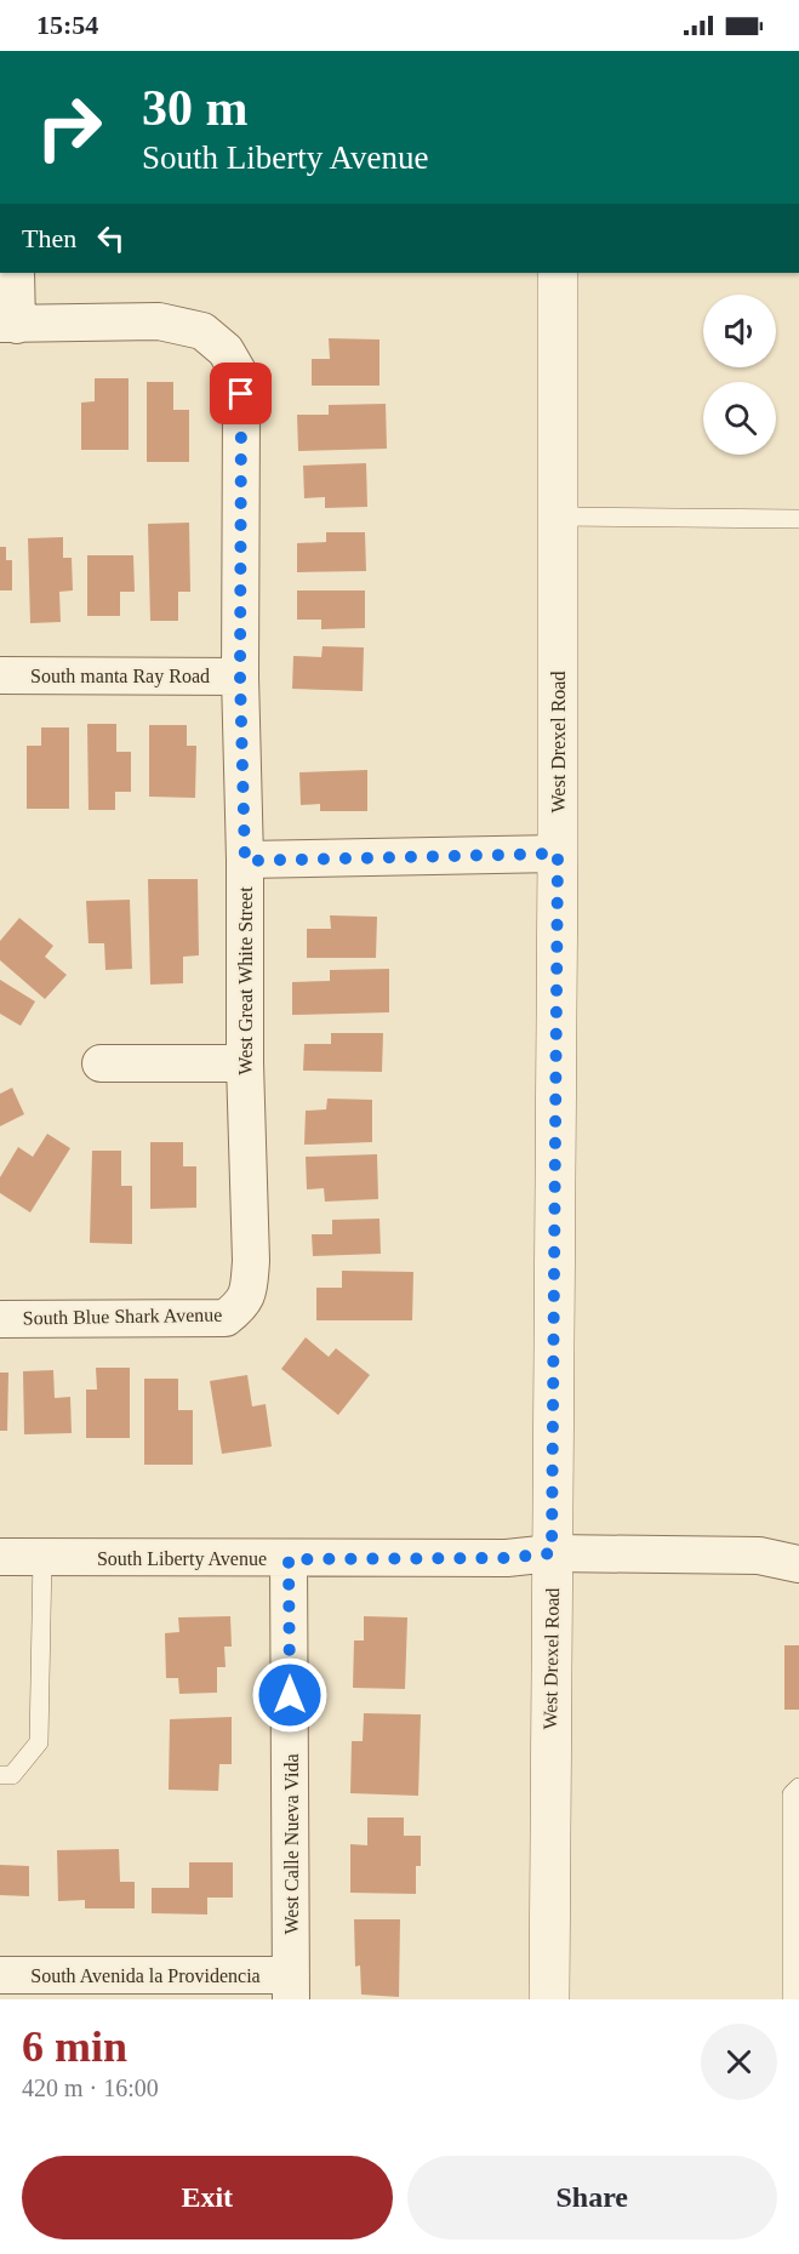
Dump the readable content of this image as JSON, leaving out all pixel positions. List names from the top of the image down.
{
  "streets": {
    "street": [
      "South manta Ray Road",
      "West Drexel Road",
      "West Great White Street",
      "South Blue Shark Avenue",
      "South Liberty Avenue",
      "West Calle Nueva Vida",
      "South Avenida la Providencia"
    ]
  },
  "crossings": [
    ["South manta Ray Road", "West Great White Street"],
    ["West Drexel Road", "South Liberty Avenue"],
    ["West Great White Street", "South Blue Shark Avenue"],
    ["South Liberty Avenue", "West Calle Nueva Vida"],
    ["West Calle Nueva Vida", "South Avenida la Providencia"]
  ],
  "page": {
    "status": "15:54",
    "turn": ["30 m", "South Liberty Avenue"],
    "then": "Then",
    "heading": ["6 min", "420 m · 16:00"],
    "buttons": ["Exit", "Share"]
  }
}
